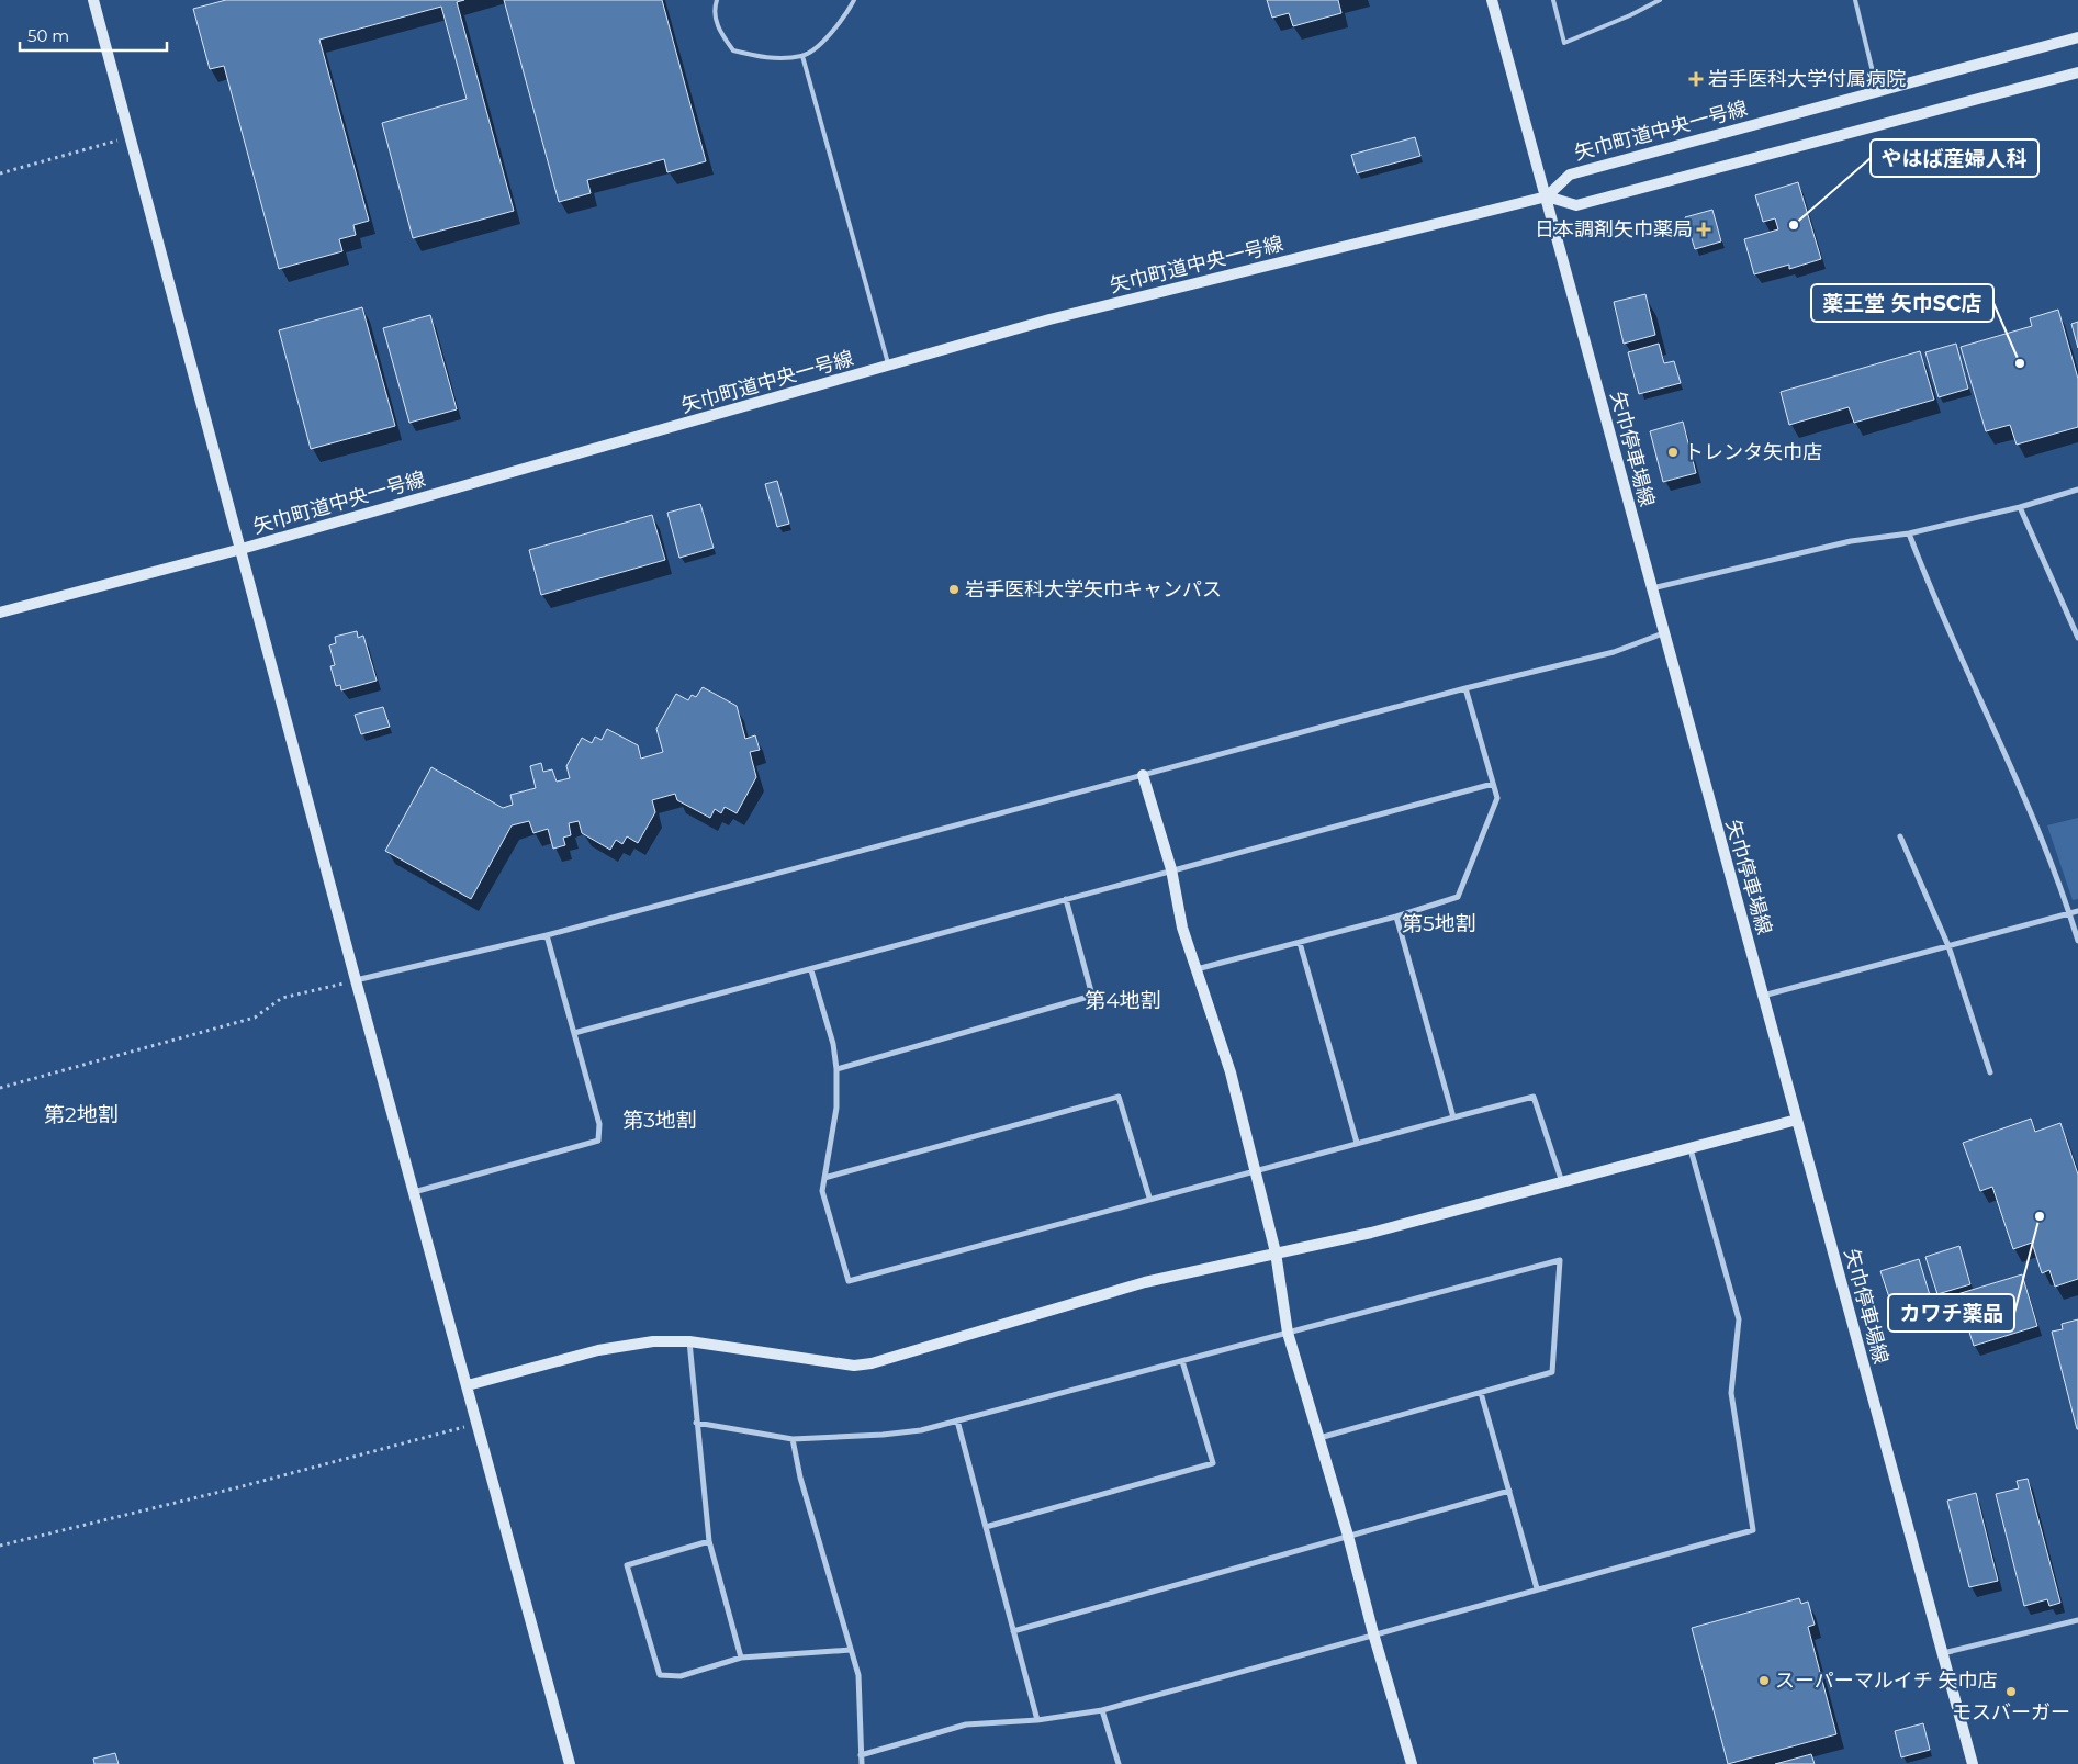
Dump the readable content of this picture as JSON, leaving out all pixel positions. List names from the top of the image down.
{
  "streets": {
    "street": ["矢巾町道中央一号線", "矢巾停車場線"]
  },
  "crossings": [
    ["矢巾町道中央一号線", "矢巾停車場線"]
  ],
  "districts": [
    "第5地割",
    "第4地割",
    "第2地割",
    "第3地割"
  ],
  "places": {
    "health": ["岩手医科大学付属病院", "日本調剤矢巾薬局"],
    "other": [
      "やはば産婦人科",
      "薬王堂 矢巾SC店",
      "トレンタ矢巾店",
      "岩手医科大学矢巾キャンパス",
      "カワチ薬品",
      "スーパーマルイチ 矢巾店",
      "モスバーガー"
    ]
  },
  "scale_bar": "50 m"
}
